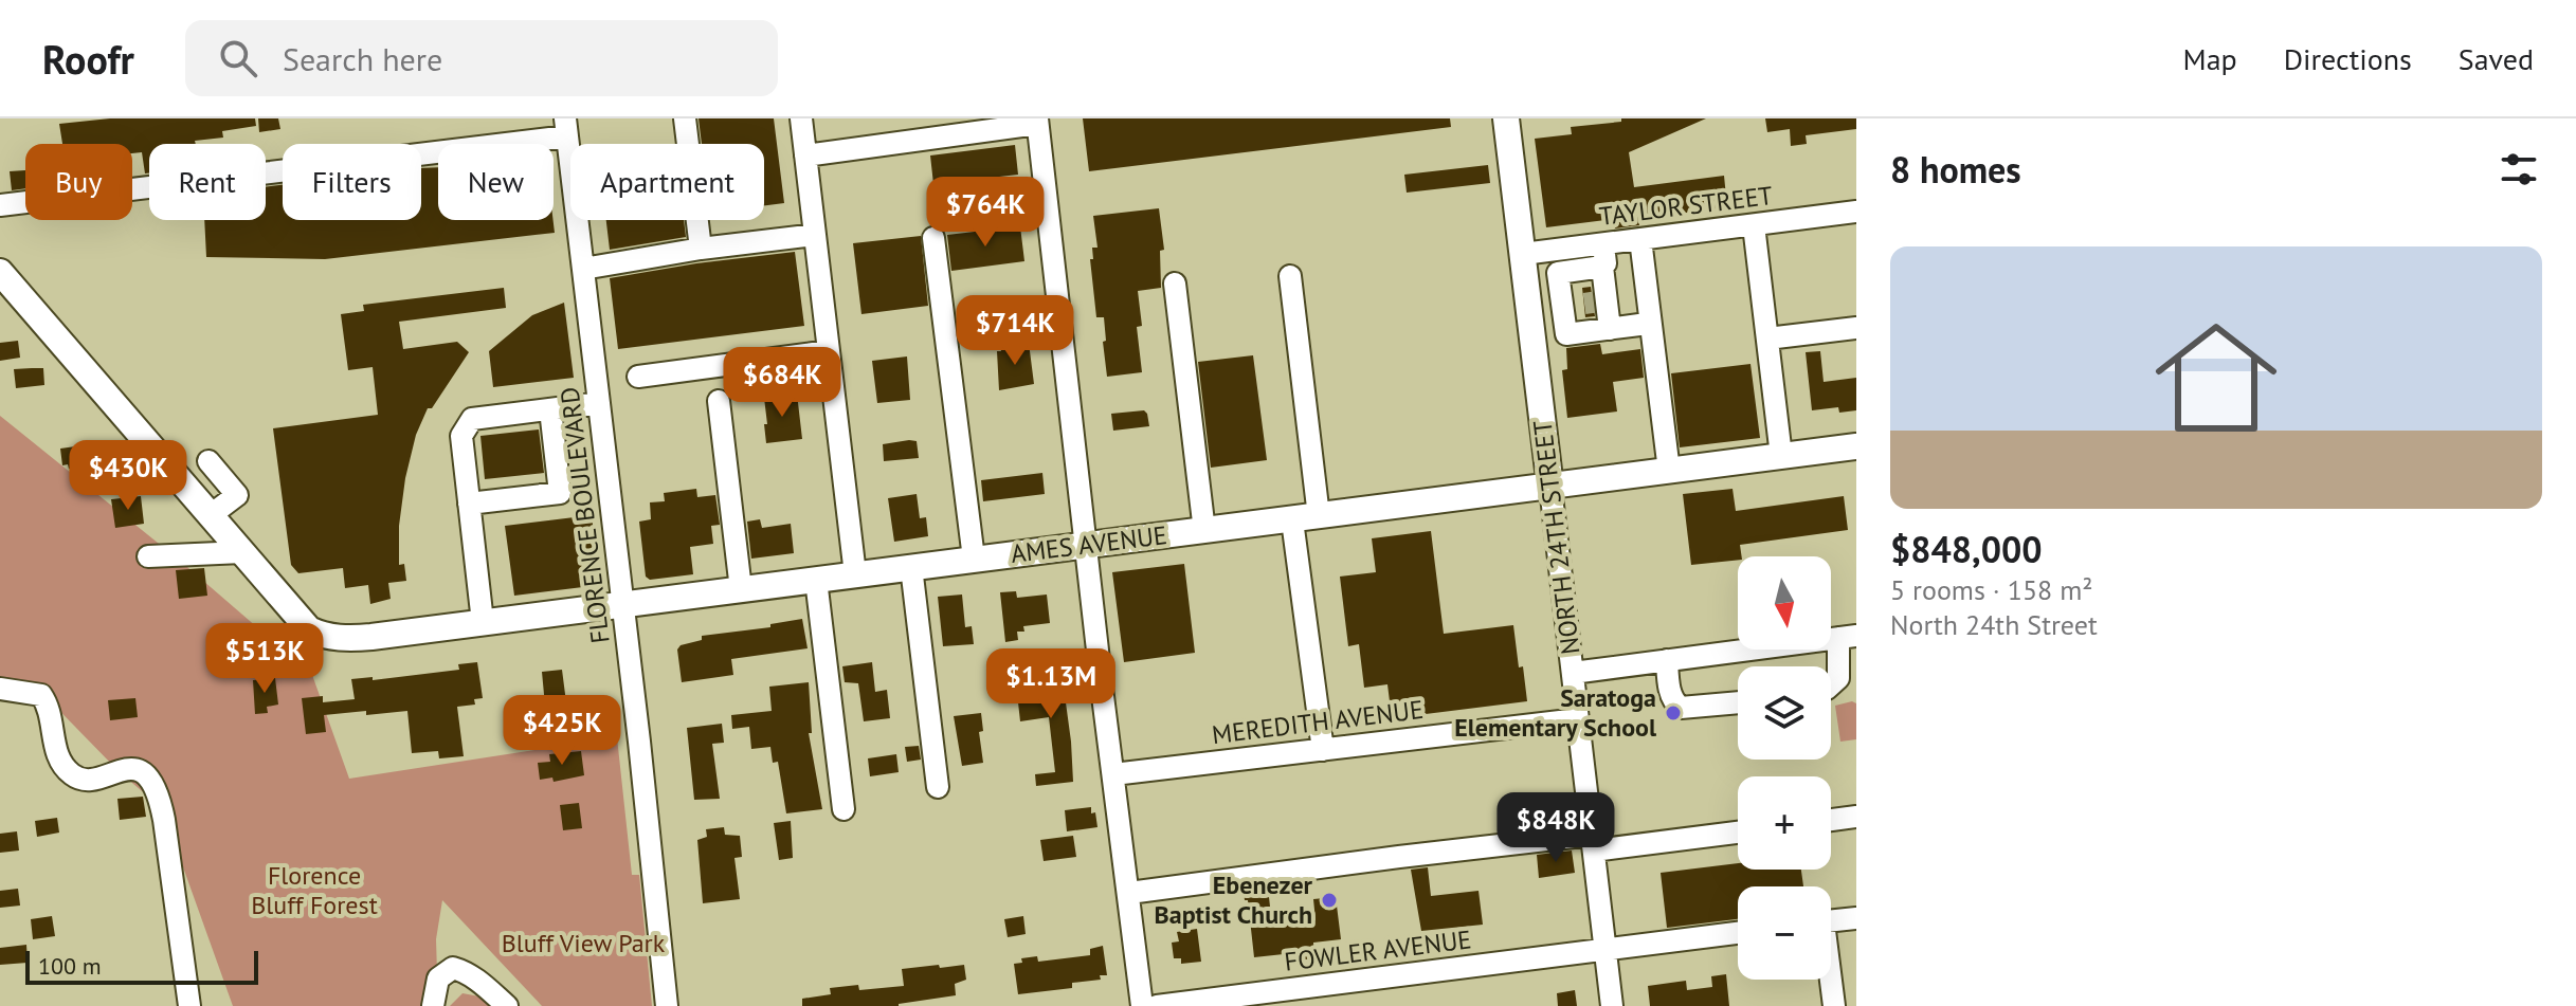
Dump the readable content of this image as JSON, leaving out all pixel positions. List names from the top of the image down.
{
  "streets": {
    "main road": ["NORTH 24TH STREET", "AMES AVENUE"],
    "street": [
      "TAYLOR STREET",
      "FLORENCE BOULEVARD",
      "MEREDITH AVENUE",
      "FOWLER AVENUE"
    ]
  },
  "crossings": [
    ["TAYLOR STREET", "NORTH 24TH STREET"],
    ["FLORENCE BOULEVARD", "AMES AVENUE"],
    ["NORTH 24TH STREET", "AMES AVENUE"],
    ["NORTH 24TH STREET", "MEREDITH AVENUE"],
    ["NORTH 24TH STREET", "FOWLER AVENUE"]
  ],
  "parks": ["Florence Bluff Forest", "Bluff View Park"],
  "places": ["Saratoga Elementary School", "Ebenezer Baptist Church"],
  "scale_bar": "100 m",
  "north": "bottom",
  "page": {
    "header": "Roofr",
    "search": "Search here",
    "nav": ["Map", "Directions", "Saved"],
    "heading": "8 homes",
    "chip": [
      "Buy",
      "Rent",
      "Filters",
      "New",
      "Apartment"
    ],
    "price": [
      "$764K",
      "$714K",
      "$684K",
      "$430K",
      "$513K",
      "$1.13M",
      "$425K",
      "$848K"
    ],
    "list": [
      {
        "name": "$848,000",
        "note": "5 rooms · 158 m² · North 24th Street"
      }
    ],
    "map_buttons": ["+", "−"],
    "scale": "100 m"
  }
}
